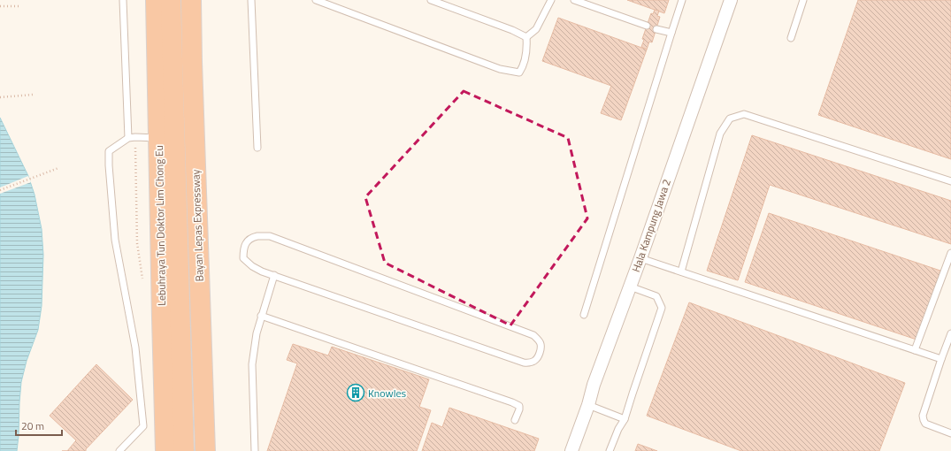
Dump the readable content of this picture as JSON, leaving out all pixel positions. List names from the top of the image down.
{
  "streets": {
    "highway": ["Lebuhraya Tun Doktor Lim Chong Eu", "Bayan Lepas Expressway"],
    "street": ["Hala Kampung Jawa 2"]
  },
  "places": {
    "building": ["Knowles"]
  },
  "scale_bar": "20 m"
}
